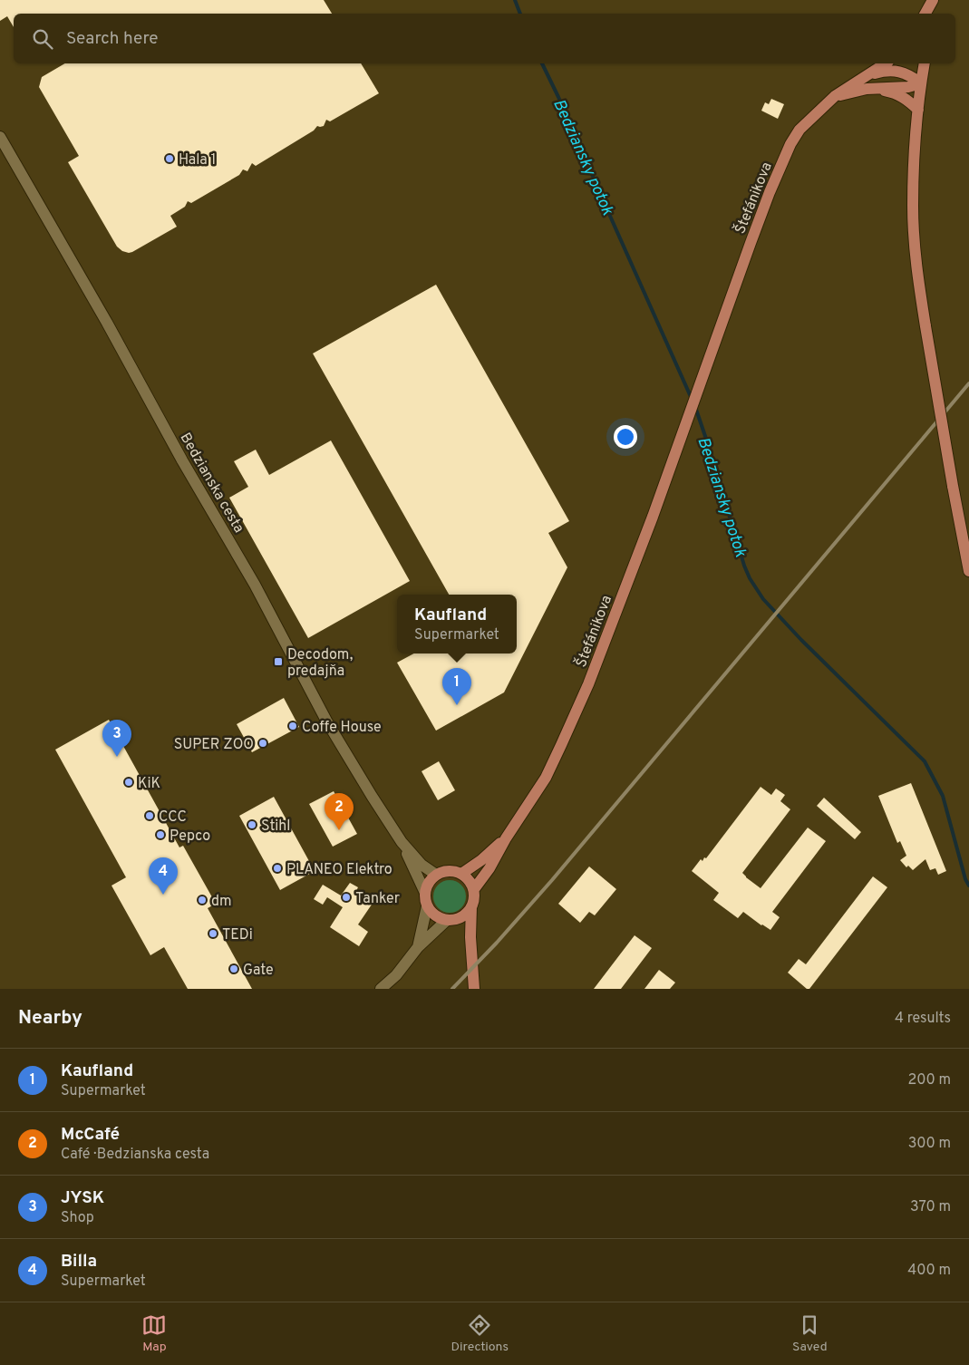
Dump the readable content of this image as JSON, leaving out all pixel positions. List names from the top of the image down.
{
  "streets": {
    "main road": ["Štefánikova"],
    "street": ["Bedzianska cesta"]
  },
  "water": ["Bedziansky potok"],
  "places": {
    "other": [
      "Hala 1",
      "Coffe House",
      "SUPER ZOO",
      "KiK",
      "CCC",
      "Stihl",
      "Pepco",
      "PLANEO Elektro",
      "Tanker",
      "dm",
      "TEDi",
      "Gate"
    ],
    "transit": ["Decodom, predajňa"]
  },
  "page": {
    "search": "Search here",
    "popup": ["Kaufland", "Supermarket"],
    "pins": [
      "1",
      "3",
      "2",
      "4"
    ],
    "heading": ["Nearby", "4 results"],
    "list": [
      {
        "mark": "1",
        "name": "Kaufland",
        "note": "Supermarket",
        "value": "200 m"
      },
      {
        "mark": "2",
        "name": "McCafé",
        "note": "Café · Bedzianska cesta",
        "value": "300 m"
      },
      {
        "mark": "3",
        "name": "JYSK",
        "note": "Shop",
        "value": "370 m"
      },
      {
        "mark": "4",
        "name": "Billa",
        "note": "Supermarket",
        "value": "400 m"
      }
    ],
    "nav": ["Map", "Directions", "Saved"]
  }
}
